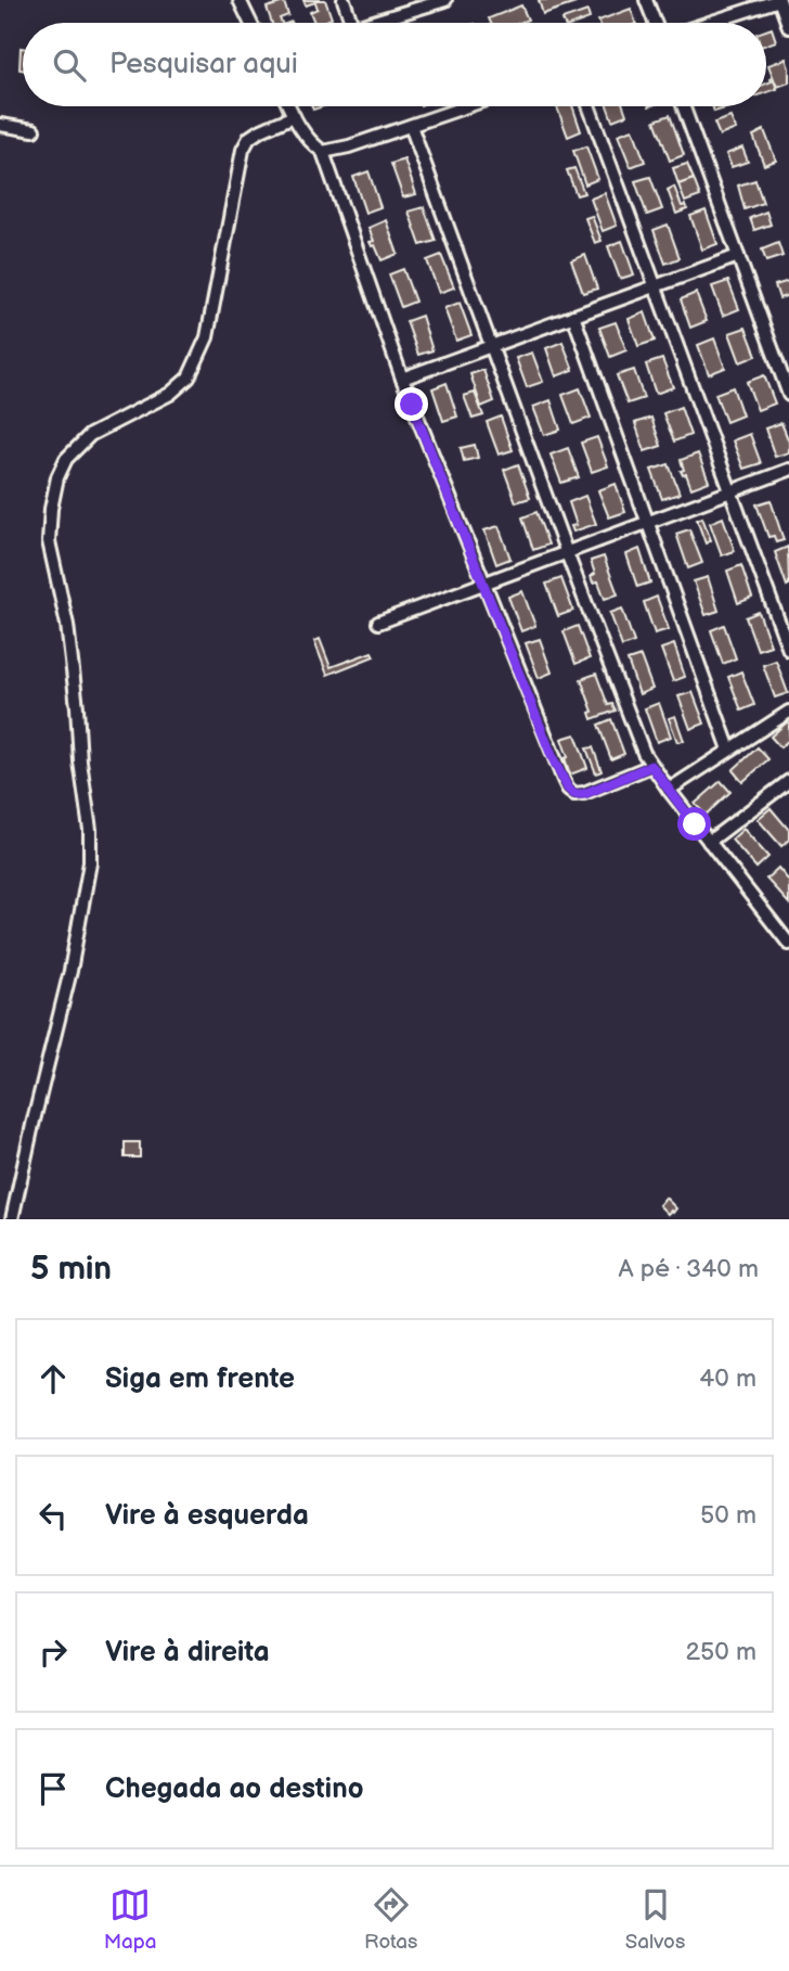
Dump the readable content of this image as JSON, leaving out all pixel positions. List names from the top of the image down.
{
  "page": {
    "search": "Pesquisar aqui",
    "heading": ["5 min", "A pé · 340 m"],
    "list": [
      ["Siga em frente", "40 m"],
      ["Vire à esquerda", "50 m"],
      ["Vire à direita", "250 m"],
      "Chegada ao destino"
    ],
    "nav": ["Mapa", "Rotas", "Salvos"]
  }
}
